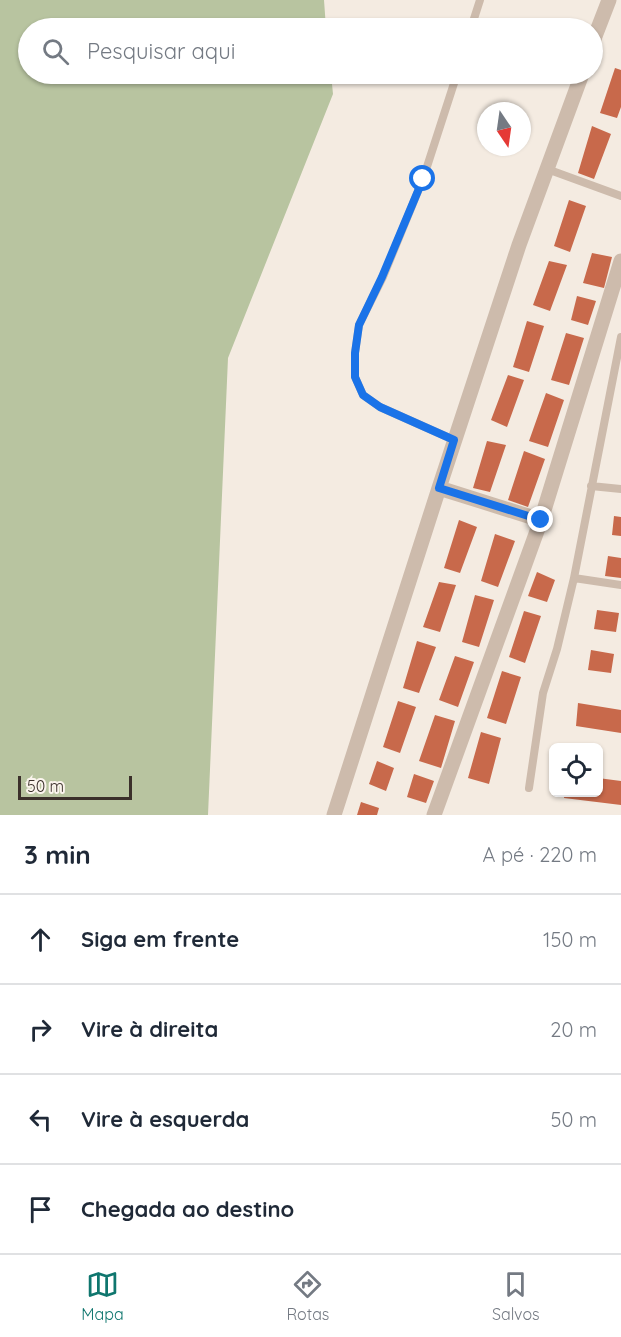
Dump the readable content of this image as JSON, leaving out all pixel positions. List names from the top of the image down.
{
  "scale_bar": "50 m",
  "north": "bottom",
  "page": {
    "search": "Pesquisar aqui",
    "scale": "50 m",
    "heading": ["3 min", "A pé · 220 m"],
    "list": [
      ["Siga em frente", "150 m"],
      ["Vire à direita", "20 m"],
      ["Vire à esquerda", "50 m"],
      "Chegada ao destino"
    ],
    "nav": ["Mapa", "Rotas", "Salvos"]
  }
}
